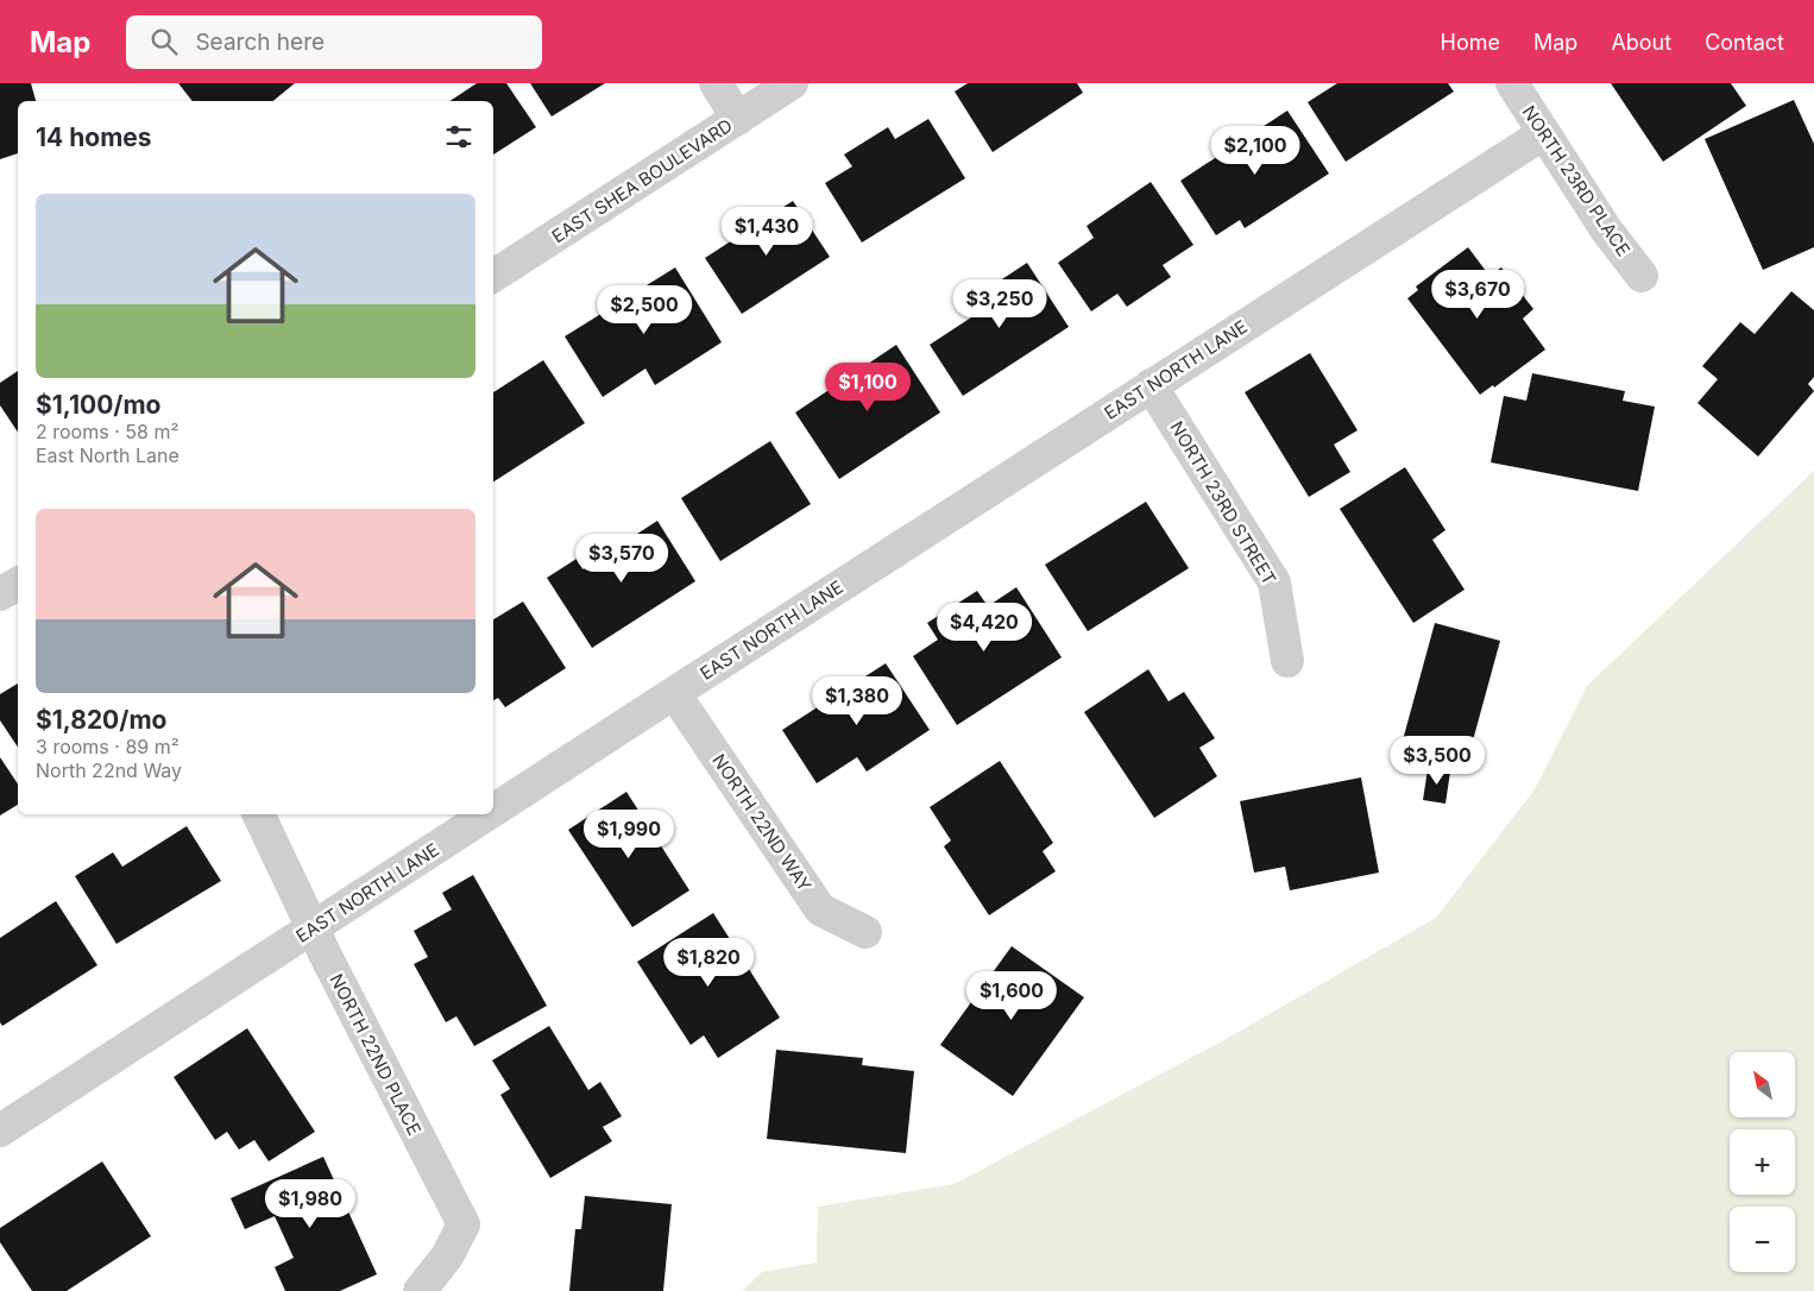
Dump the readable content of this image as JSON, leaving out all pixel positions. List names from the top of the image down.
{
  "streets": {
    "street": [
      "EAST SHEA BOULEVARD",
      "NORTH 23RD PLACE",
      "EAST NORTH LANE",
      "NORTH 23RD STREET",
      "NORTH 22ND WAY",
      "NORTH 22ND PLACE"
    ]
  },
  "crossings": [
    ["NORTH 23RD PLACE", "EAST NORTH LANE"],
    ["EAST NORTH LANE", "NORTH 23RD STREET"],
    ["EAST NORTH LANE", "NORTH 22ND WAY"],
    ["EAST NORTH LANE", "NORTH 22ND PLACE"]
  ],
  "north": "top left",
  "page": {
    "header": "Map",
    "search": "Search here",
    "nav": [
      "Home",
      "Map",
      "About",
      "Contact"
    ],
    "heading": "14 homes",
    "price": [
      "$2,100",
      "$1,430",
      "$3,670",
      "$3,250",
      "$2,500",
      "$1,100",
      "$3,570",
      "$4,420",
      "$1,380",
      "$3,500",
      "$1,990",
      "$1,820",
      "$1,600",
      "$1,980"
    ],
    "list": [
      {
        "name": "$1,100/mo",
        "note": "2 rooms · 58 m² · East North Lane"
      },
      {
        "name": "$1,820/mo",
        "note": "3 rooms · 89 m² · North 22nd Way"
      }
    ],
    "map_buttons": ["+", "−"]
  }
}
